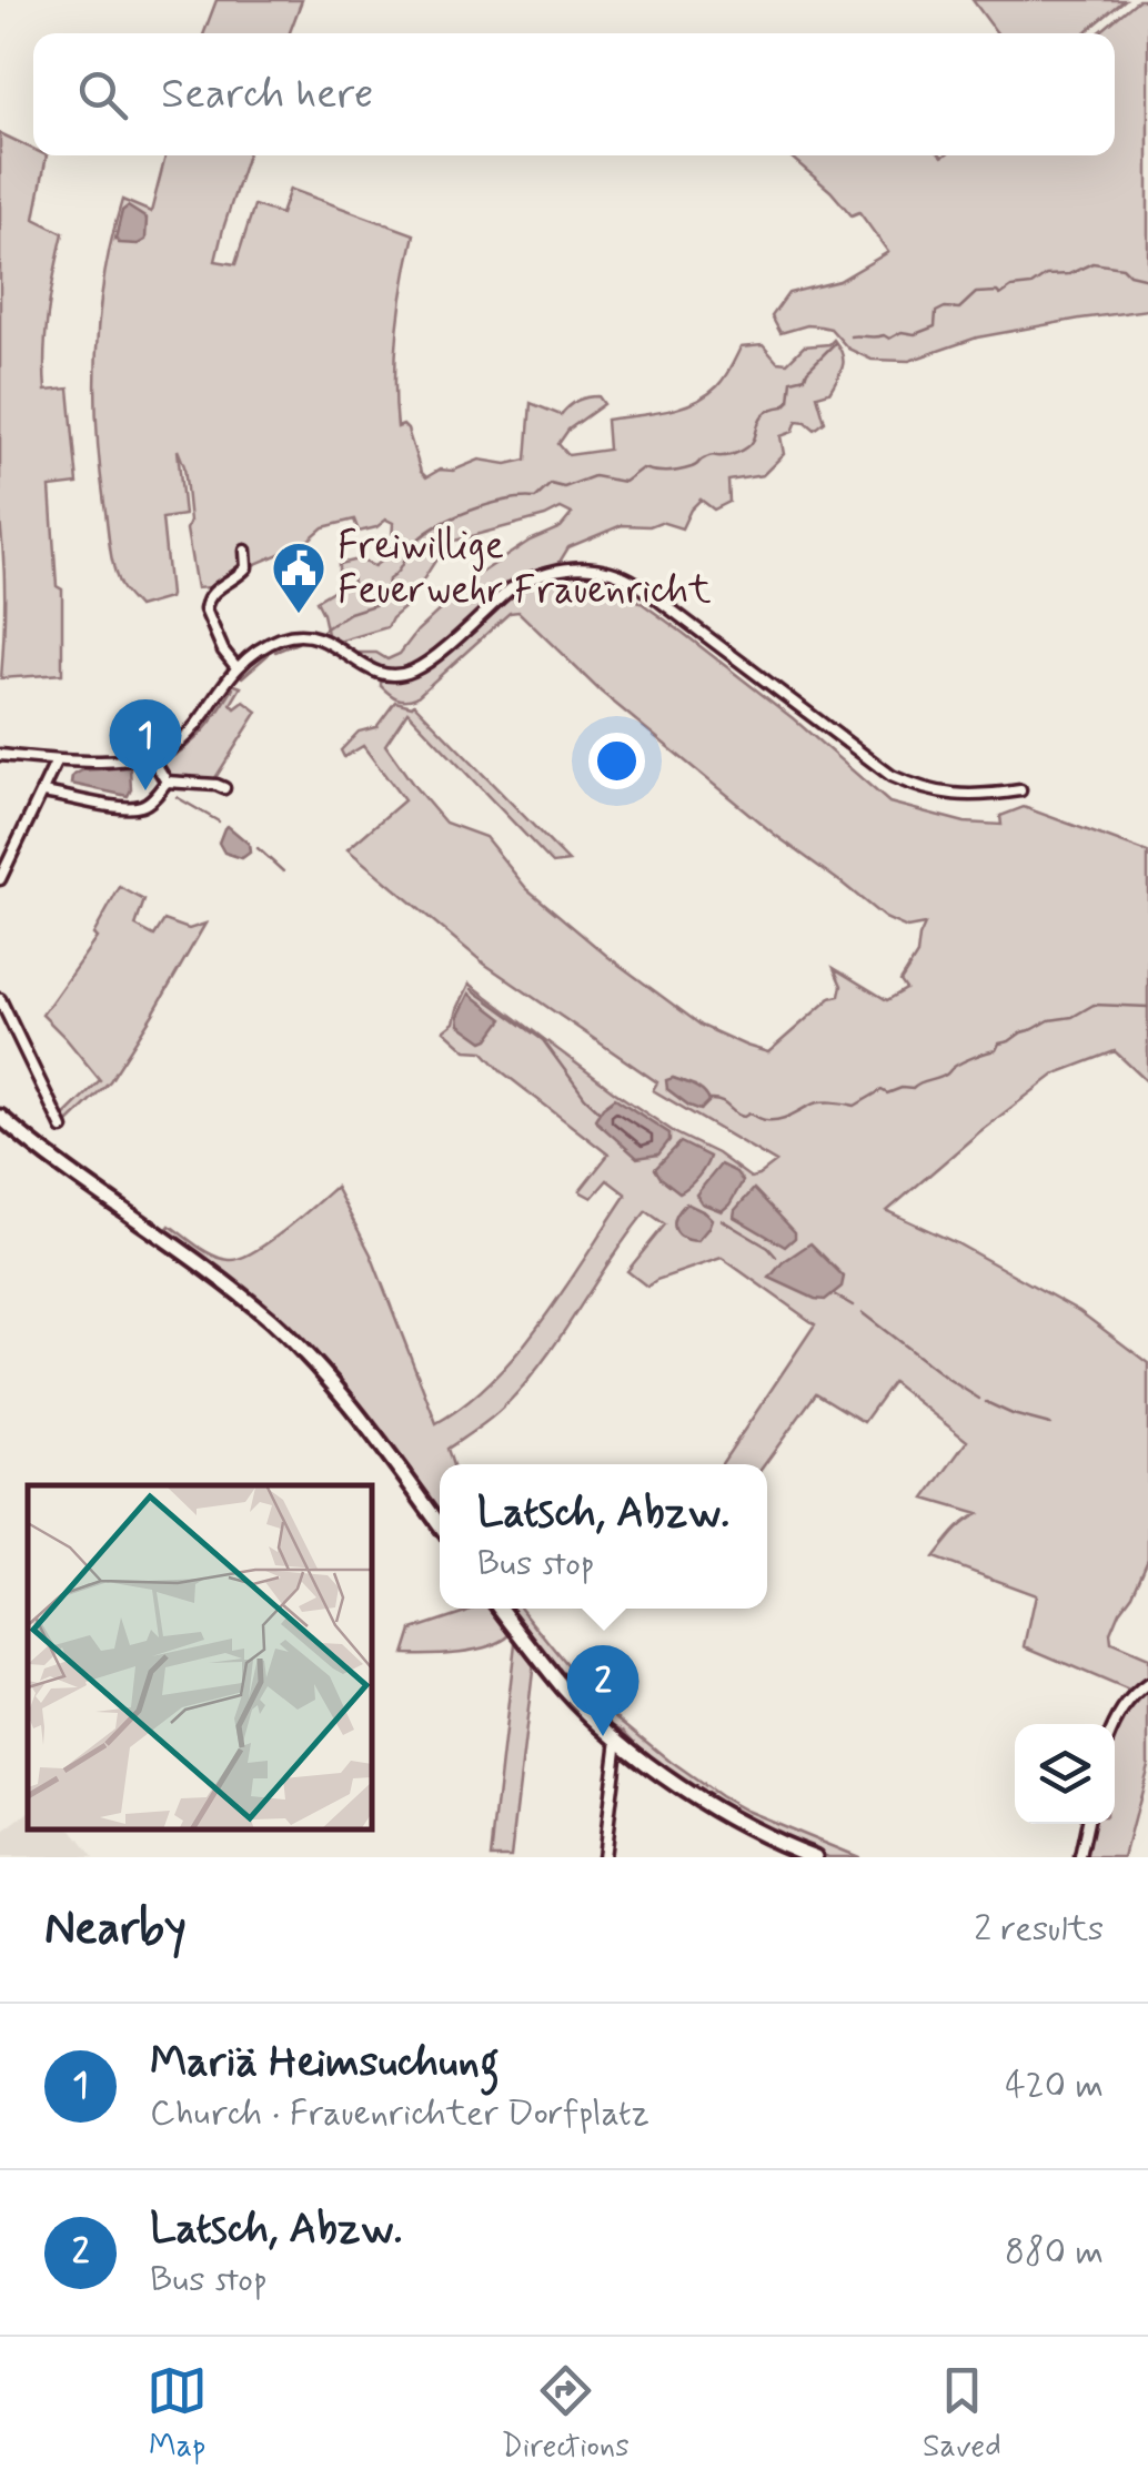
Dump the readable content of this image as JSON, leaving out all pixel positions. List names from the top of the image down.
{
  "places": {
    "public building": ["Freiwillige Feuerwehr Frauenricht"]
  },
  "page": {
    "search": "Search here",
    "pins": ["1", "2"],
    "popup": ["Latsch, Abzw.", "Bus stop"],
    "heading": ["Nearby", "2 results"],
    "list": [
      {
        "mark": "1",
        "name": "Mariä Heimsuchung",
        "note": "Church · Frauenrichter Dorfplatz",
        "value": "420 m"
      },
      {
        "mark": "2",
        "name": "Latsch, Abzw.",
        "note": "Bus stop",
        "value": "880 m"
      }
    ],
    "nav": ["Map", "Directions", "Saved"]
  }
}
